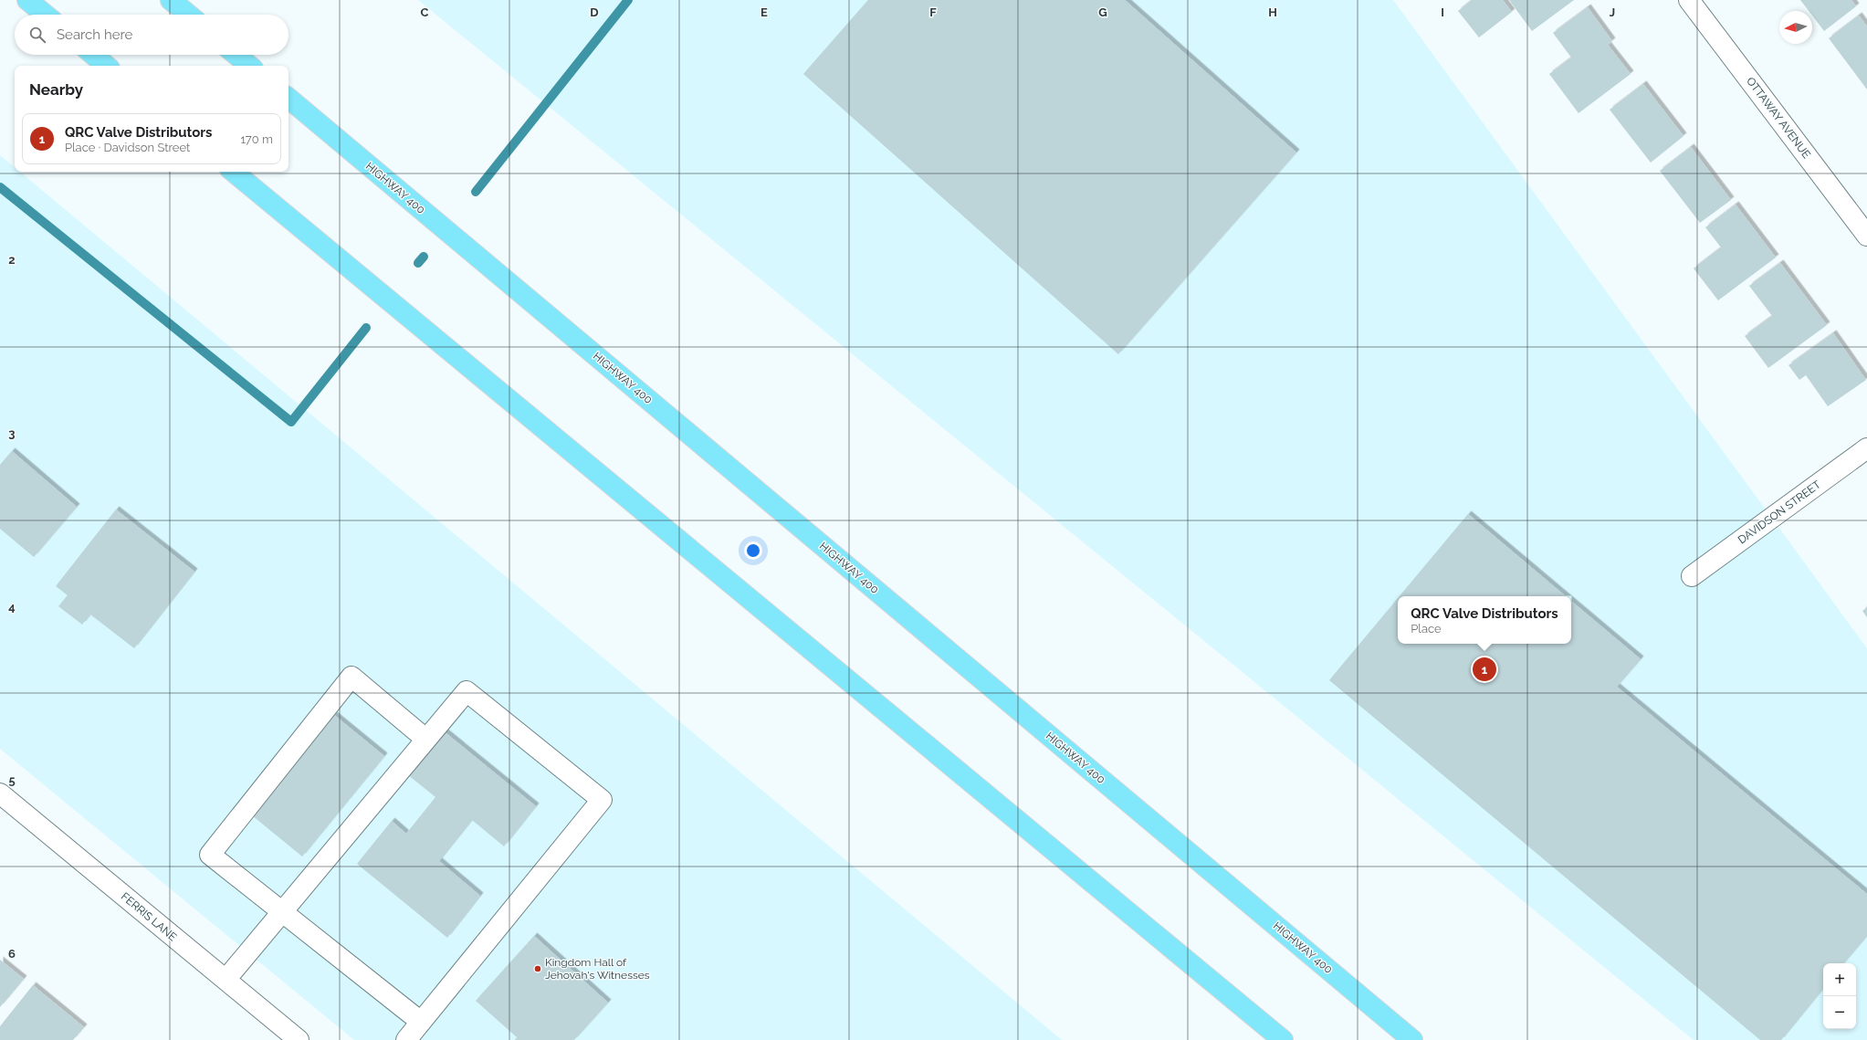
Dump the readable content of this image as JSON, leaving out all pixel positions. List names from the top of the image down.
{
  "streets": {
    "highway": ["HIGHWAY 400"],
    "street": ["OTTAWAY AVENUE", "DAVIDSON STREET", "FERRIS LANE"]
  },
  "places": ["Kingdom Hall of Jehovah's Witnesses"],
  "north": "left",
  "page": {
    "search": "Search here",
    "heading": "Nearby",
    "list": [
      {
        "mark": "1",
        "name": "QRC Valve Distributors",
        "note": "Place · Davidson Street",
        "value": "170 m"
      }
    ],
    "popup": ["QRC Valve Distributors", "Place"],
    "pins": "1",
    "map_buttons": ["+", "−"]
  },
  "grid": {
    "columns": [
      "C",
      "D",
      "E",
      "F",
      "G",
      "H",
      "I",
      "J"
    ],
    "rows": [
      "2",
      "3",
      "4",
      "5",
      "6"
    ]
  }
}
